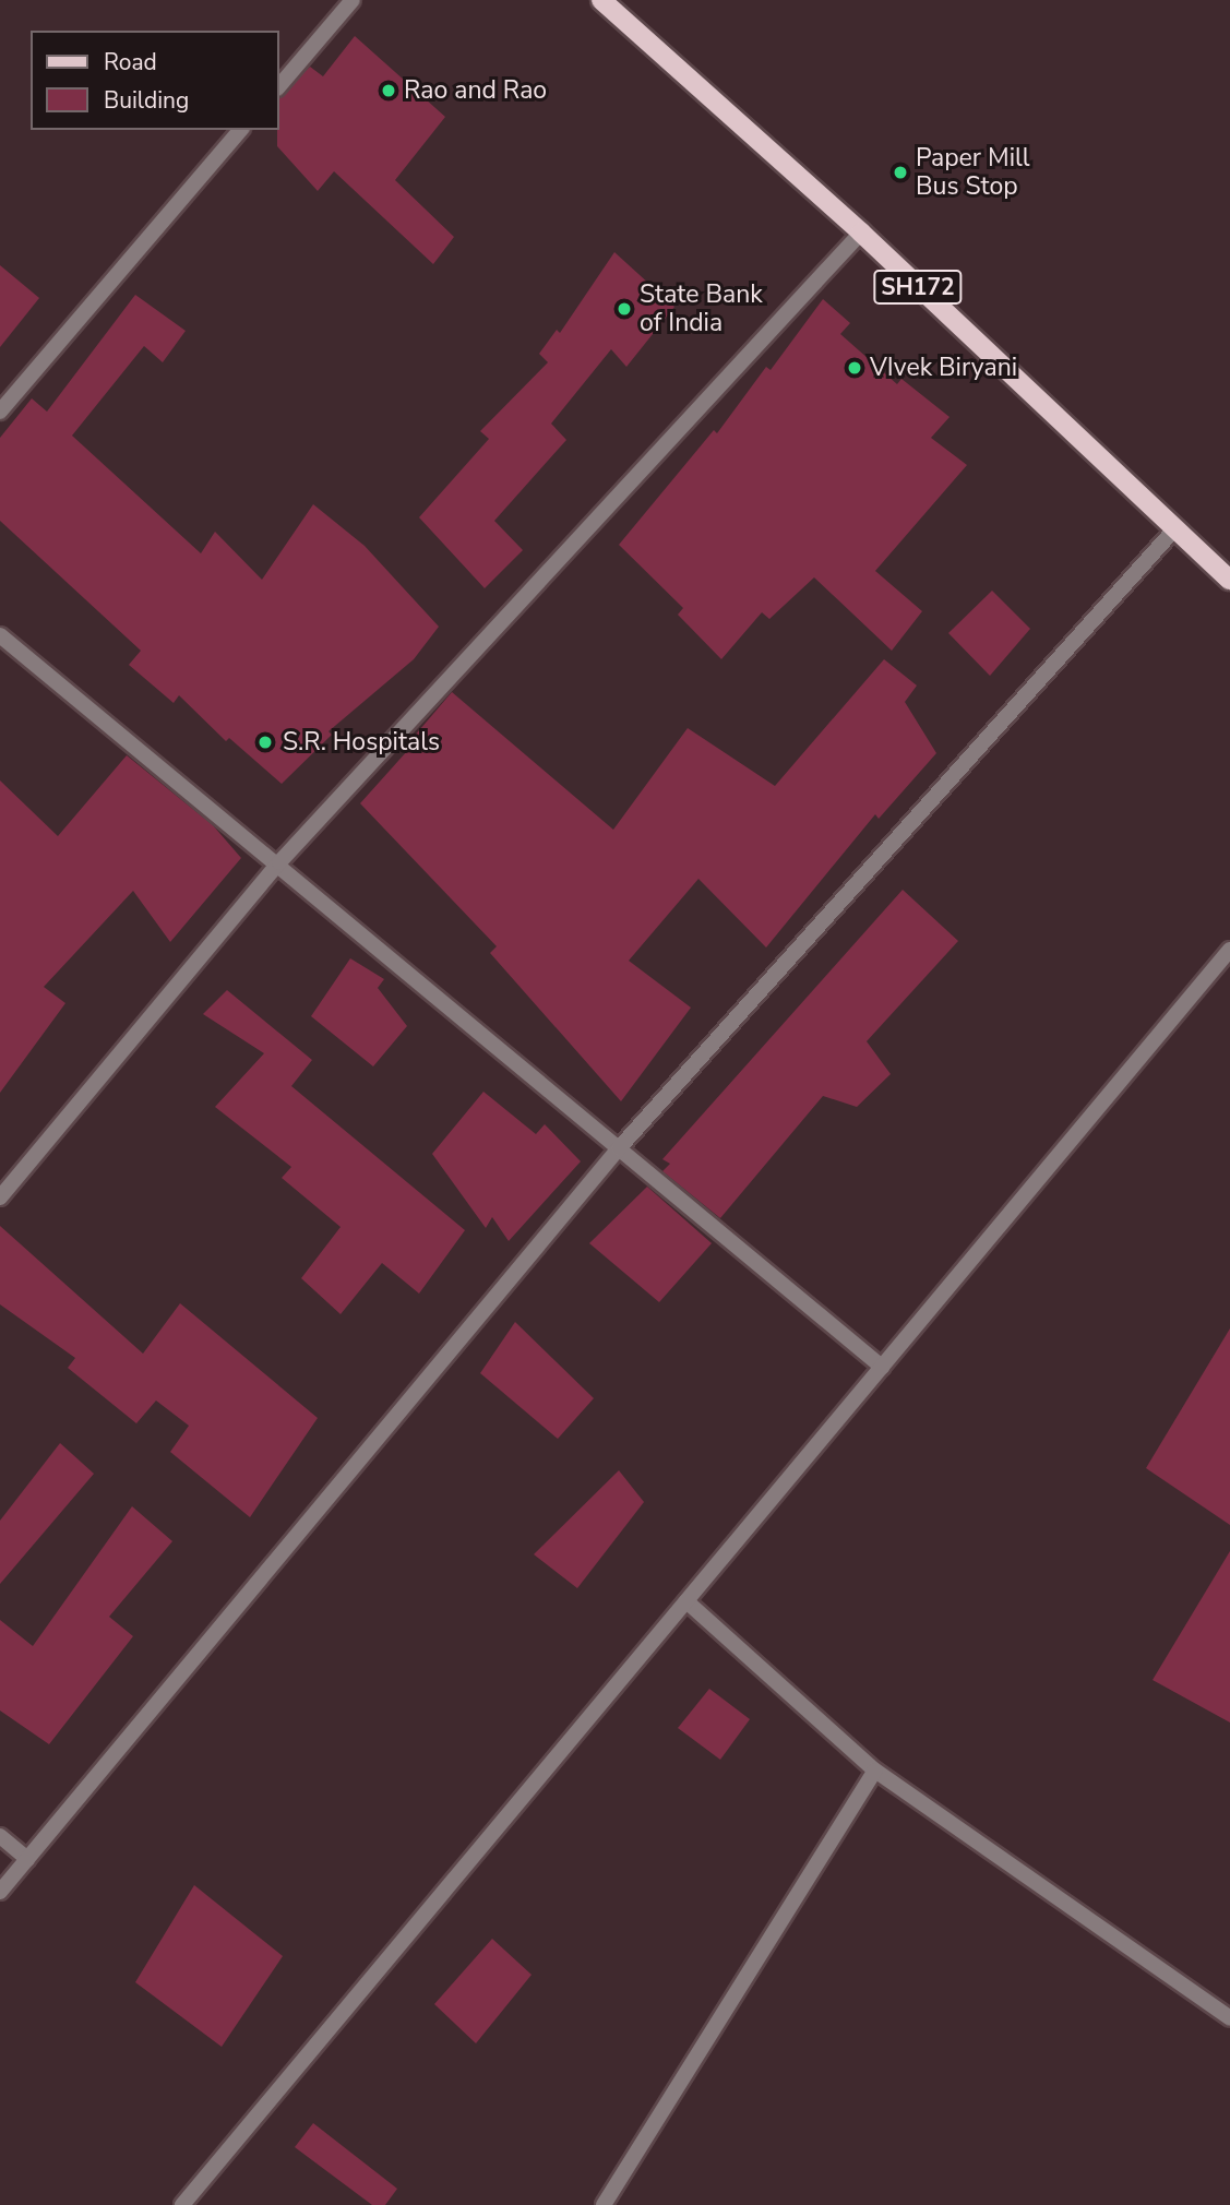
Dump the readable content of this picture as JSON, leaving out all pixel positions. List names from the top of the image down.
{
  "streets": {
    "main road": ["SH172"]
  },
  "places": [
    "Rao and Rao",
    "Paper Mill Bus Stop",
    "State Bank of India",
    "VIvek Biryani",
    "S.R. Hospitals"
  ],
  "legend": ["Road", "Building"]
}
